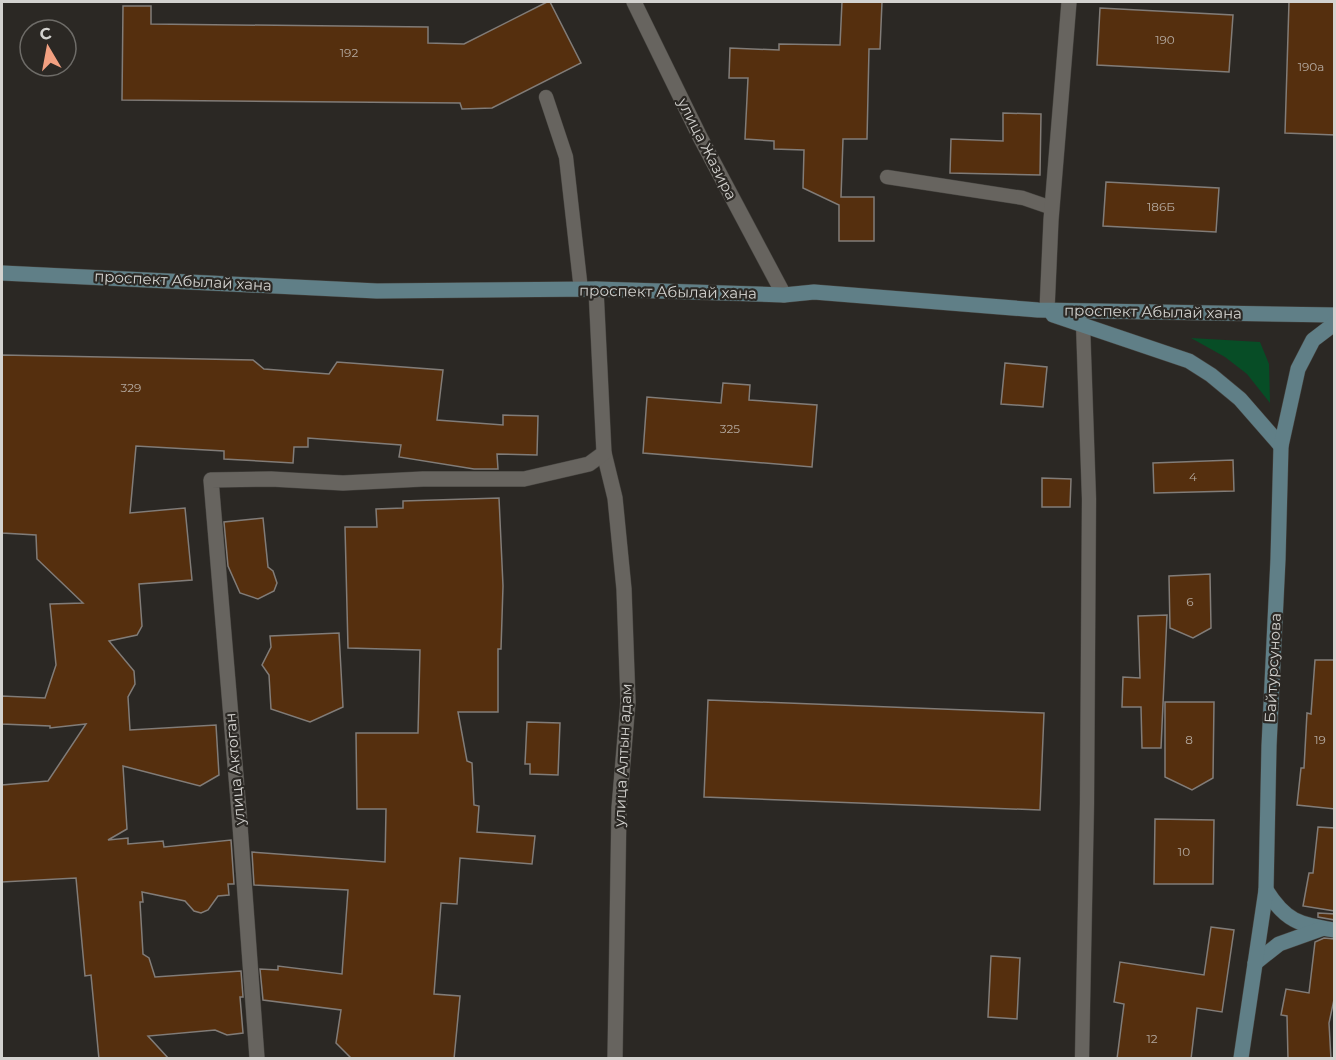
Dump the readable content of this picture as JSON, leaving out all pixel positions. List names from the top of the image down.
{
  "streets": {
    "main road": ["проспект Абылай хана", "Байтурсунова"],
    "street": ["улица Жазира", "улица Алтын адам", "улица Актоган"]
  },
  "crossings": [
    ["улица Жазира", "проспект Абылай хана"],
    ["проспект Абылай хана", "улица Алтын адам"],
    ["улица Алтын адам", "улица Актоган"]
  ],
  "house_numbers": [
    "190",
    "192",
    "190а",
    "186Б",
    "329",
    "325",
    "4",
    "6",
    "8",
    "19",
    "10",
    "12"
  ],
  "north": "top"
}
